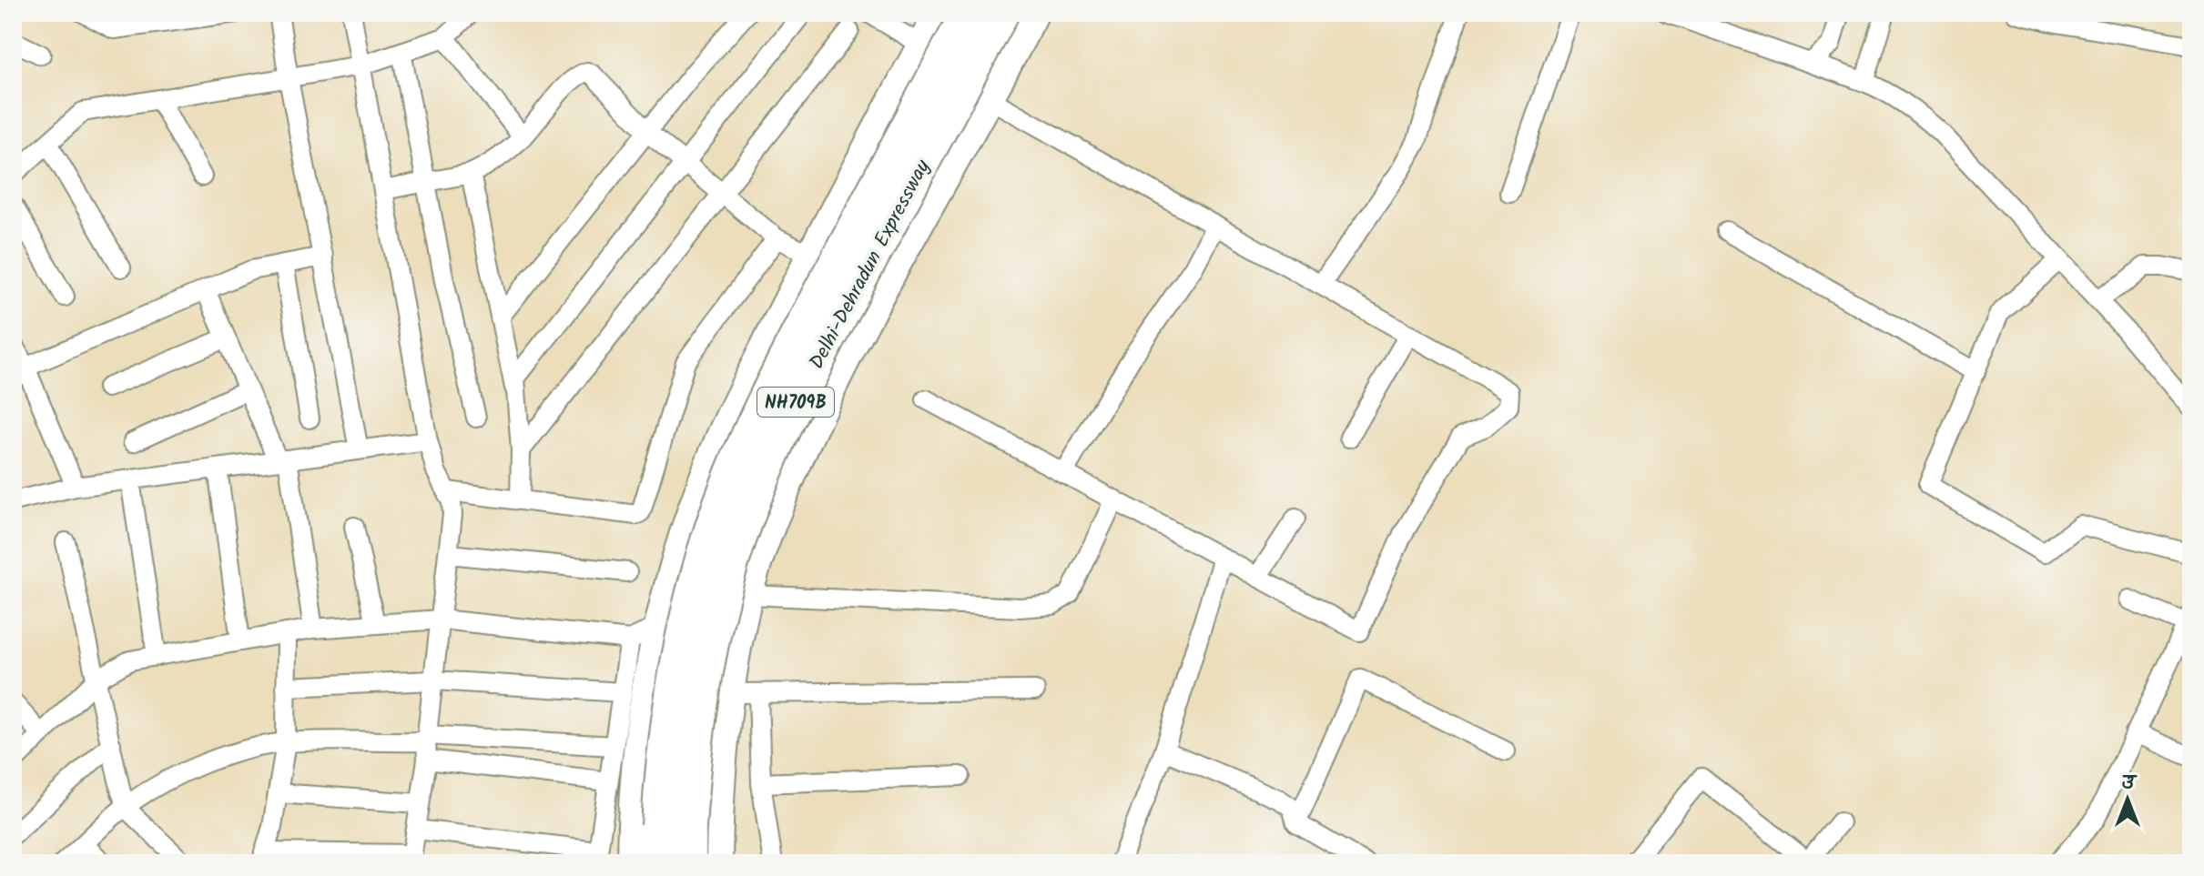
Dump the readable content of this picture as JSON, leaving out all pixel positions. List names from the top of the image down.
{
  "streets": {
    "highway": ["Delhi-Dehradun Expressway", "NH709B"]
  },
  "north": "top"
}
